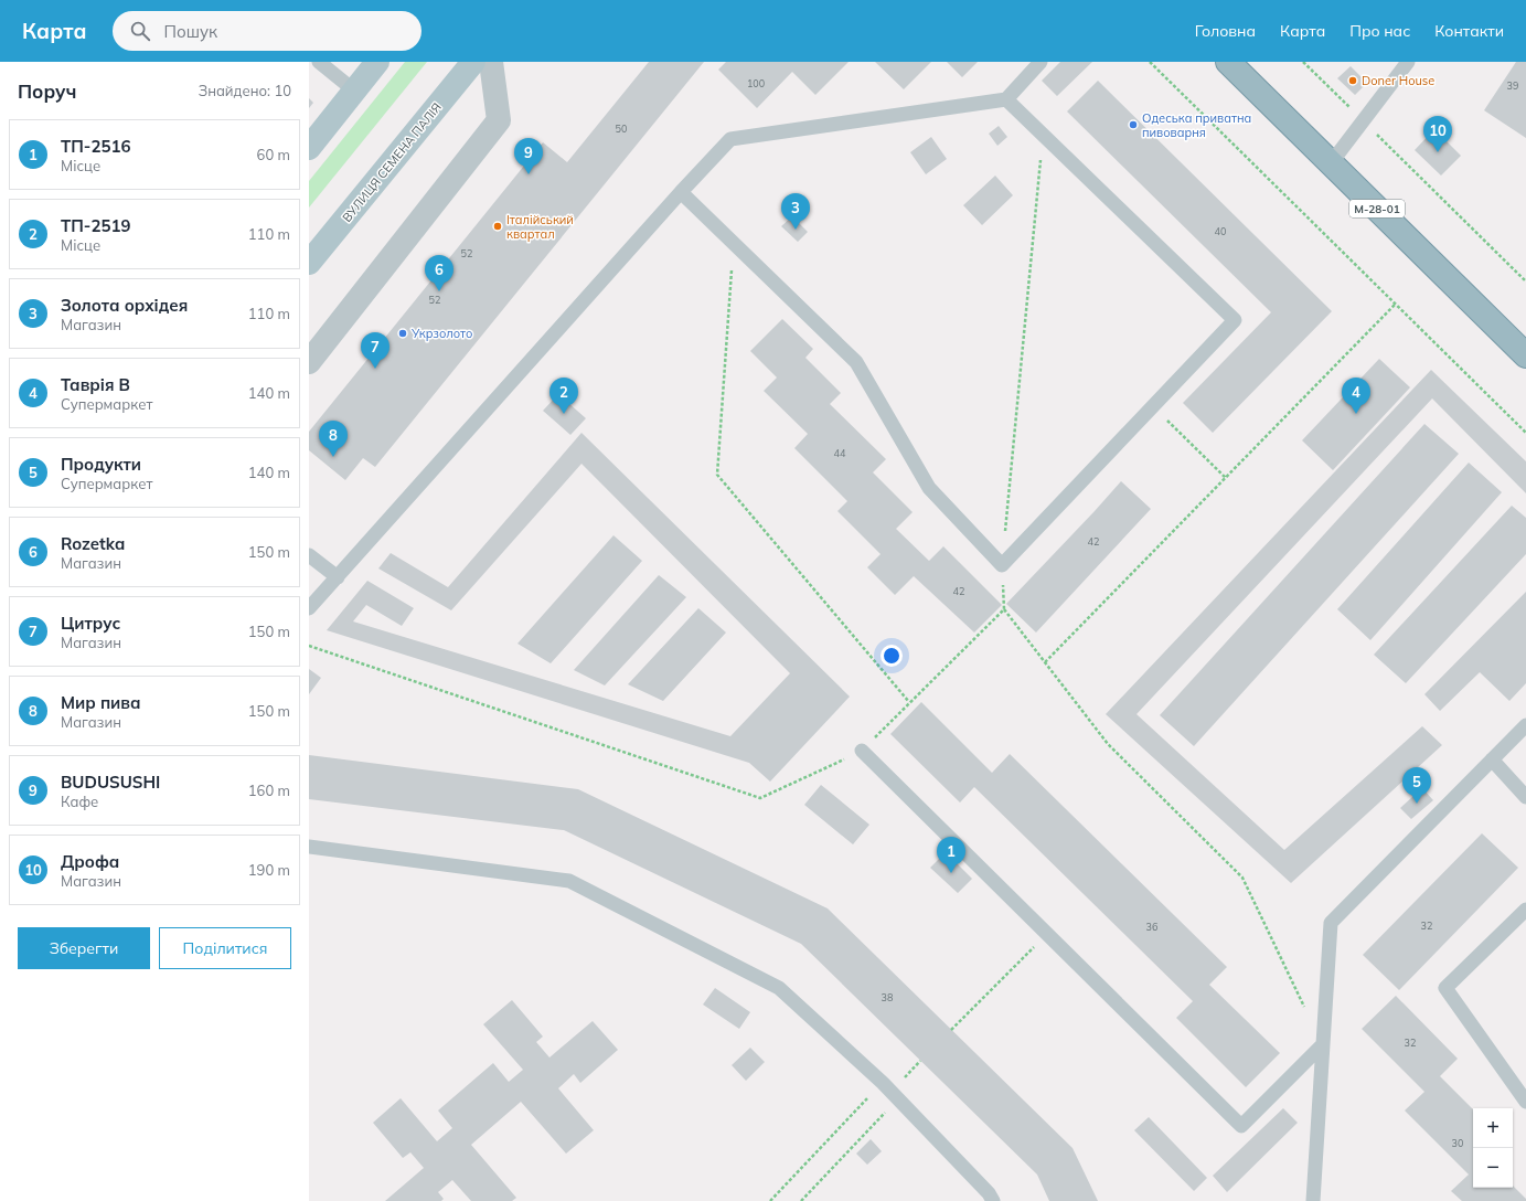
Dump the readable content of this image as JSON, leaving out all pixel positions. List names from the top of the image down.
{
  "streets": {
    "highway": ["М-28-01"],
    "main road": ["ВУЛИЦЯ СЕМЕНА ПАЛІЯ"]
  },
  "places": [
    "Doner House",
    "Одеська приватна пивоварня",
    "Італійський квартал",
    "Укрзолото"
  ],
  "house_numbers": [
    "100",
    "39",
    "50",
    "40",
    "52",
    "52",
    "44",
    "42",
    "42",
    "32",
    "36",
    "38",
    "32",
    "30"
  ],
  "page": {
    "header": "Карта",
    "search": "Пошук",
    "nav": [
      "Головна",
      "Карта",
      "Про нас",
      "Контакти"
    ],
    "heading": ["Поруч", "Знайдено: 10"],
    "pins": [
      "10",
      "9",
      "3",
      "6",
      "7",
      "2",
      "4",
      "8",
      "5",
      "1"
    ],
    "list": [
      {
        "mark": "1",
        "name": "ТП-2516",
        "note": "Місце",
        "value": "60 m"
      },
      {
        "mark": "2",
        "name": "ТП-2519",
        "note": "Місце",
        "value": "110 m"
      },
      {
        "mark": "3",
        "name": "Золота орхідея",
        "note": "Магазин",
        "value": "110 m"
      },
      {
        "mark": "4",
        "name": "Таврія В",
        "note": "Супермаркет",
        "value": "140 m"
      },
      {
        "mark": "5",
        "name": "Продукти",
        "note": "Супермаркет",
        "value": "140 m"
      },
      {
        "mark": "6",
        "name": "Rozetka",
        "note": "Магазин",
        "value": "150 m"
      },
      {
        "mark": "7",
        "name": "Цитрус",
        "note": "Магазин",
        "value": "150 m"
      },
      {
        "mark": "8",
        "name": "Мир пива",
        "note": "Магазин",
        "value": "150 m"
      },
      {
        "mark": "9",
        "name": "BUDUSUSHI",
        "note": "Кафе",
        "value": "160 m"
      },
      {
        "mark": "10",
        "name": "Дрофа",
        "note": "Магазин",
        "value": "190 m"
      }
    ],
    "buttons": ["Зберегти", "Поділитися"],
    "map_buttons": ["+", "−"]
  }
}
